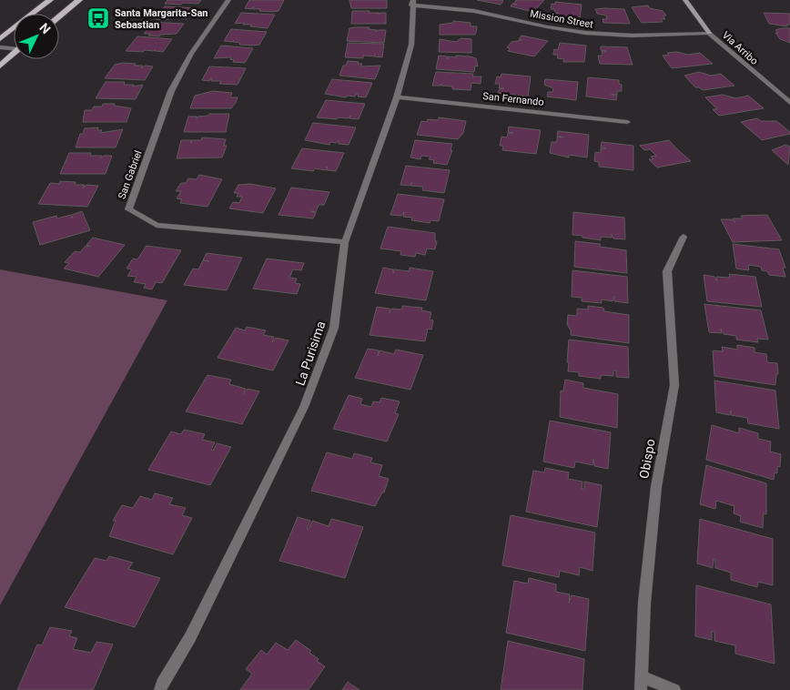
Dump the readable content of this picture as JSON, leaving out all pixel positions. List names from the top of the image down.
{
  "streets": {
    "street": [
      "Mission Street",
      "Via Arribo",
      "San Fernando",
      "San Gabriel",
      "La Purisima",
      "Obispo"
    ]
  },
  "crossings": [
    ["Mission Street", "Via Arribo"],
    ["Mission Street", "La Purisima"],
    ["San Fernando", "La Purisima"],
    ["San Gabriel", "La Purisima"]
  ],
  "places": {
    "bus stop": ["Santa Margarita-San Sebastian"]
  },
  "north": "top right"
}
